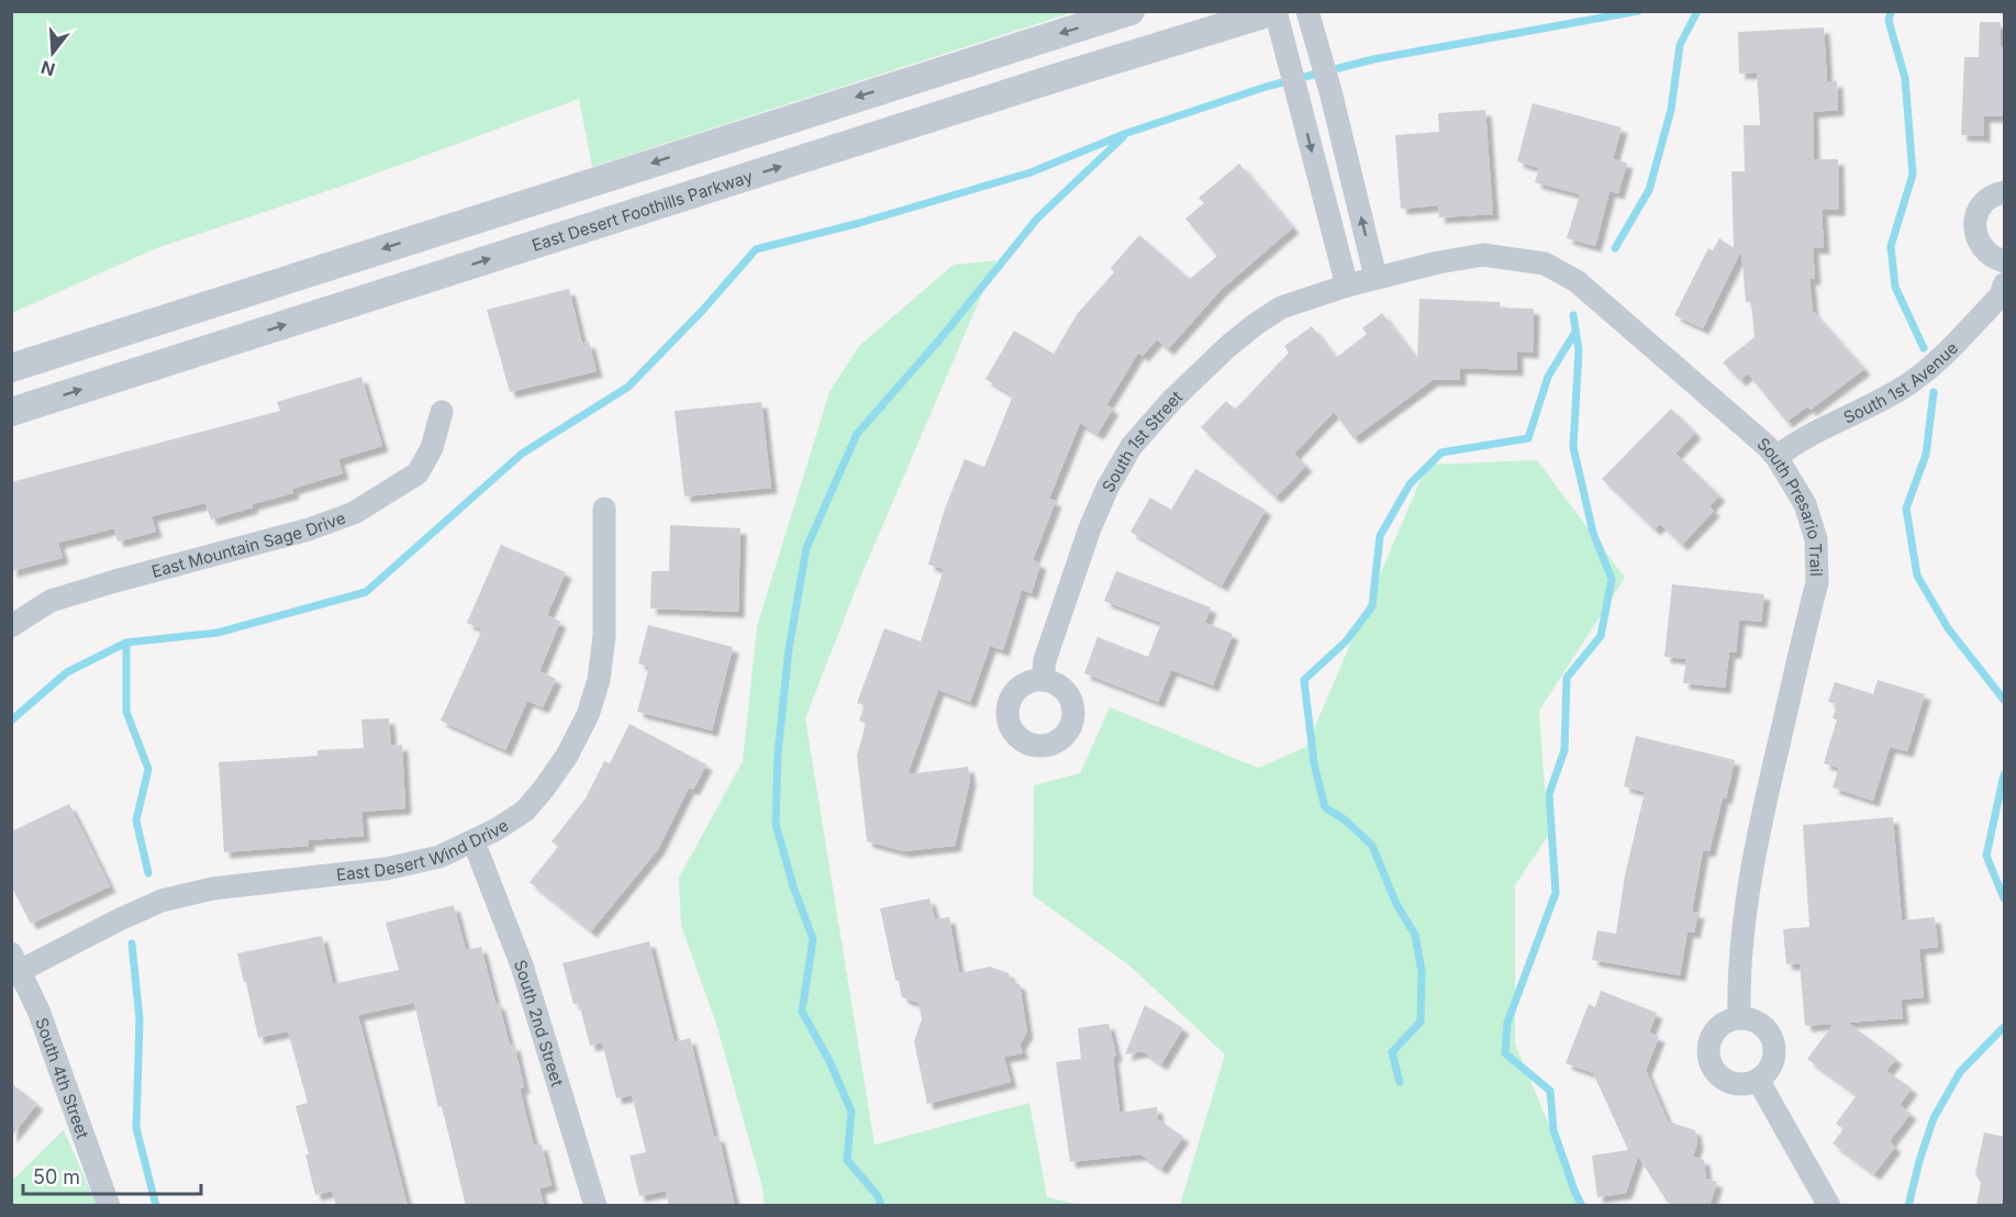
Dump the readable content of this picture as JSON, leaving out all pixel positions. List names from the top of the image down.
{
  "streets": {
    "street": [
      "East Desert Foothills Parkway",
      "South 1st Avenue",
      "South 1st Street",
      "South Presario Trail",
      "East Mountain Sage Drive",
      "East Desert Wind Drive",
      "South 2nd Street",
      "South 4th Street"
    ]
  },
  "crossings": [
    ["South 1st Avenue", "South Presario Trail"],
    ["South 1st Street", "South Presario Trail"],
    ["East Desert Wind Drive", "South 2nd Street"],
    ["East Desert Wind Drive", "South 4th Street"]
  ],
  "scale_bar": "50 m",
  "north": "bottom"
}
